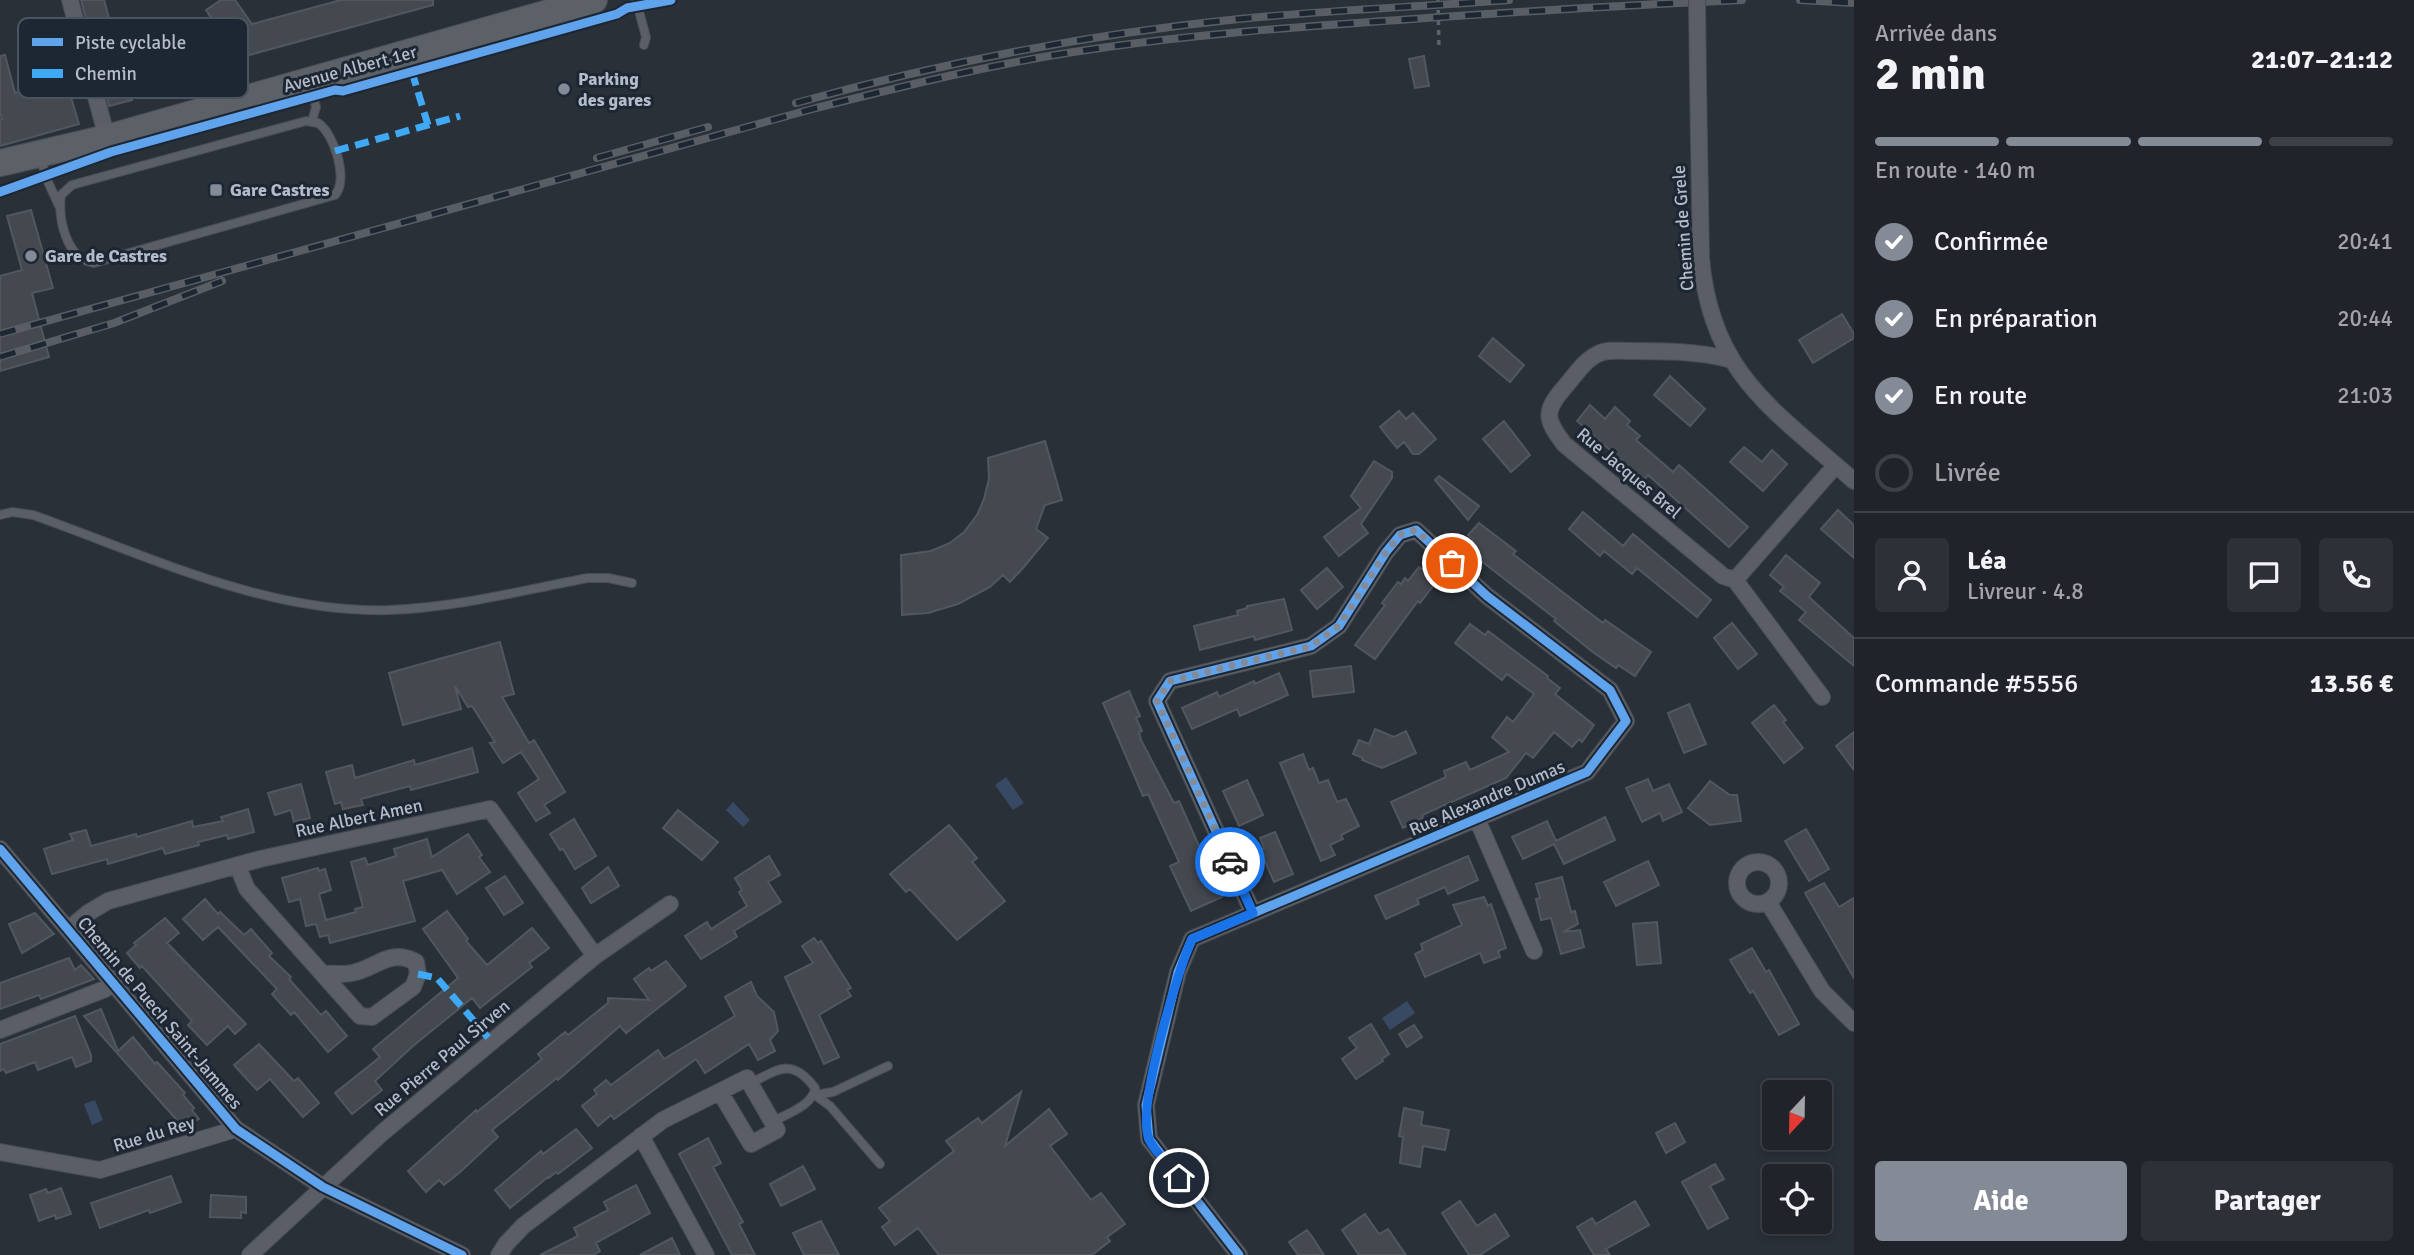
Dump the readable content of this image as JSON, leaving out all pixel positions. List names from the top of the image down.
{
  "streets": {
    "main road": ["Avenue Albert 1er"],
    "street": [
      "Chemin de Grele",
      "Rue Jacques Brel",
      "Rue Alexandre Dumas",
      "Rue Albert Amen",
      "Chemin de Puech Saint-Jammes",
      "Rue Pierre Paul Sirven",
      "Rue du Rey"
    ]
  },
  "crossings": [
    ["Chemin de Grele", "Rue Jacques Brel"],
    ["Rue Albert Amen", "Chemin de Puech Saint-Jammes"],
    ["Rue Albert Amen", "Rue Pierre Paul Sirven"],
    ["Chemin de Puech Saint-Jammes", "Rue Pierre Paul Sirven"],
    ["Chemin de Puech Saint-Jammes", "Rue du Rey"]
  ],
  "places": {
    "other": ["Parking des gares", "Gare de Castres"],
    "transit": ["Gare Castres"]
  },
  "legend": ["Piste cyclable", "Chemin"],
  "north": "bottom",
  "page": {
    "heading": ["2 min", "Arrivée dans", "21:07–21:12"],
    "panel": [
      "Léa",
      "Livreur · 4.8",
      "Commande #5556",
      "13.56 €"
    ],
    "bar": "En route · 140 m",
    "list": [
      ["Confirmée", "20:41"],
      ["En préparation", "20:44"],
      ["En route", "21:03"],
      "Livrée"
    ],
    "buttons": ["Aide", "Partager"]
  }
}
